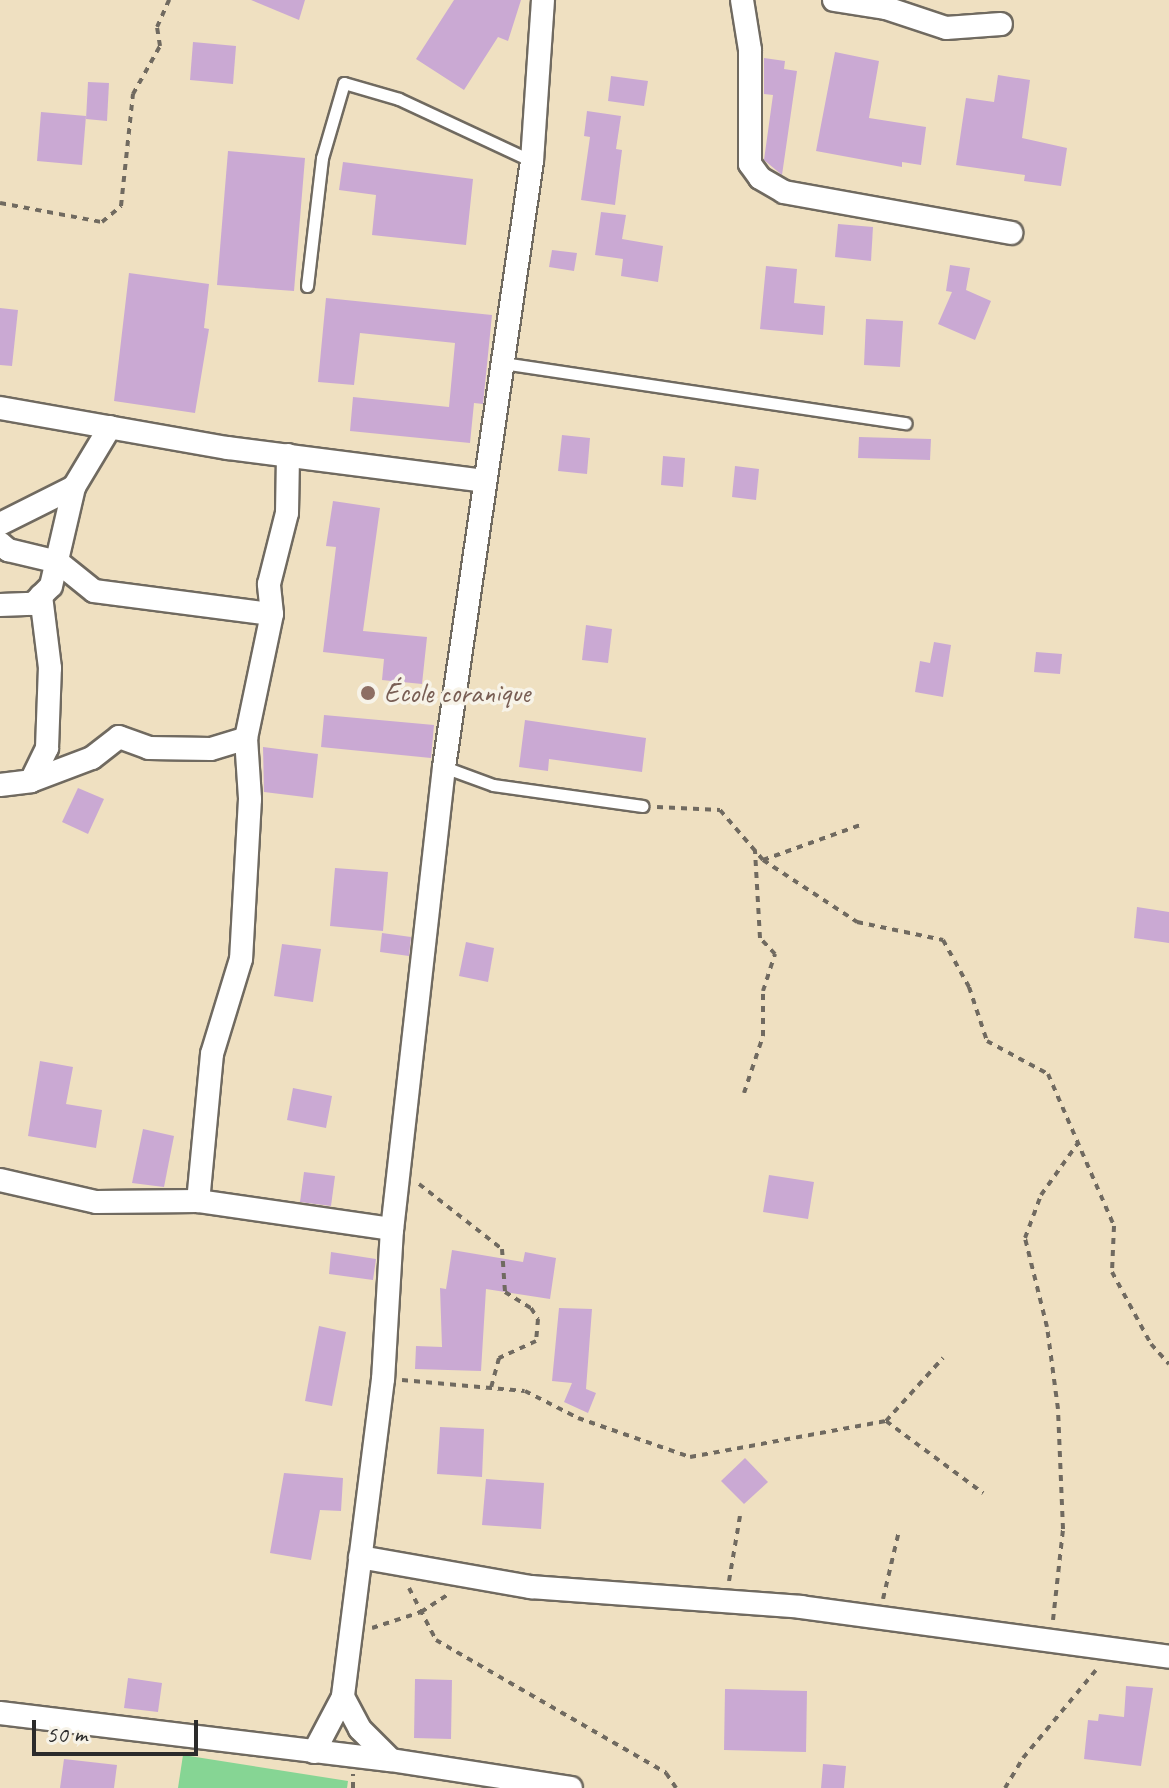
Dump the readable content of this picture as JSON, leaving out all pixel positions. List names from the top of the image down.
{
  "places": ["École coranique"],
  "scale_bar": "50 m"
}
